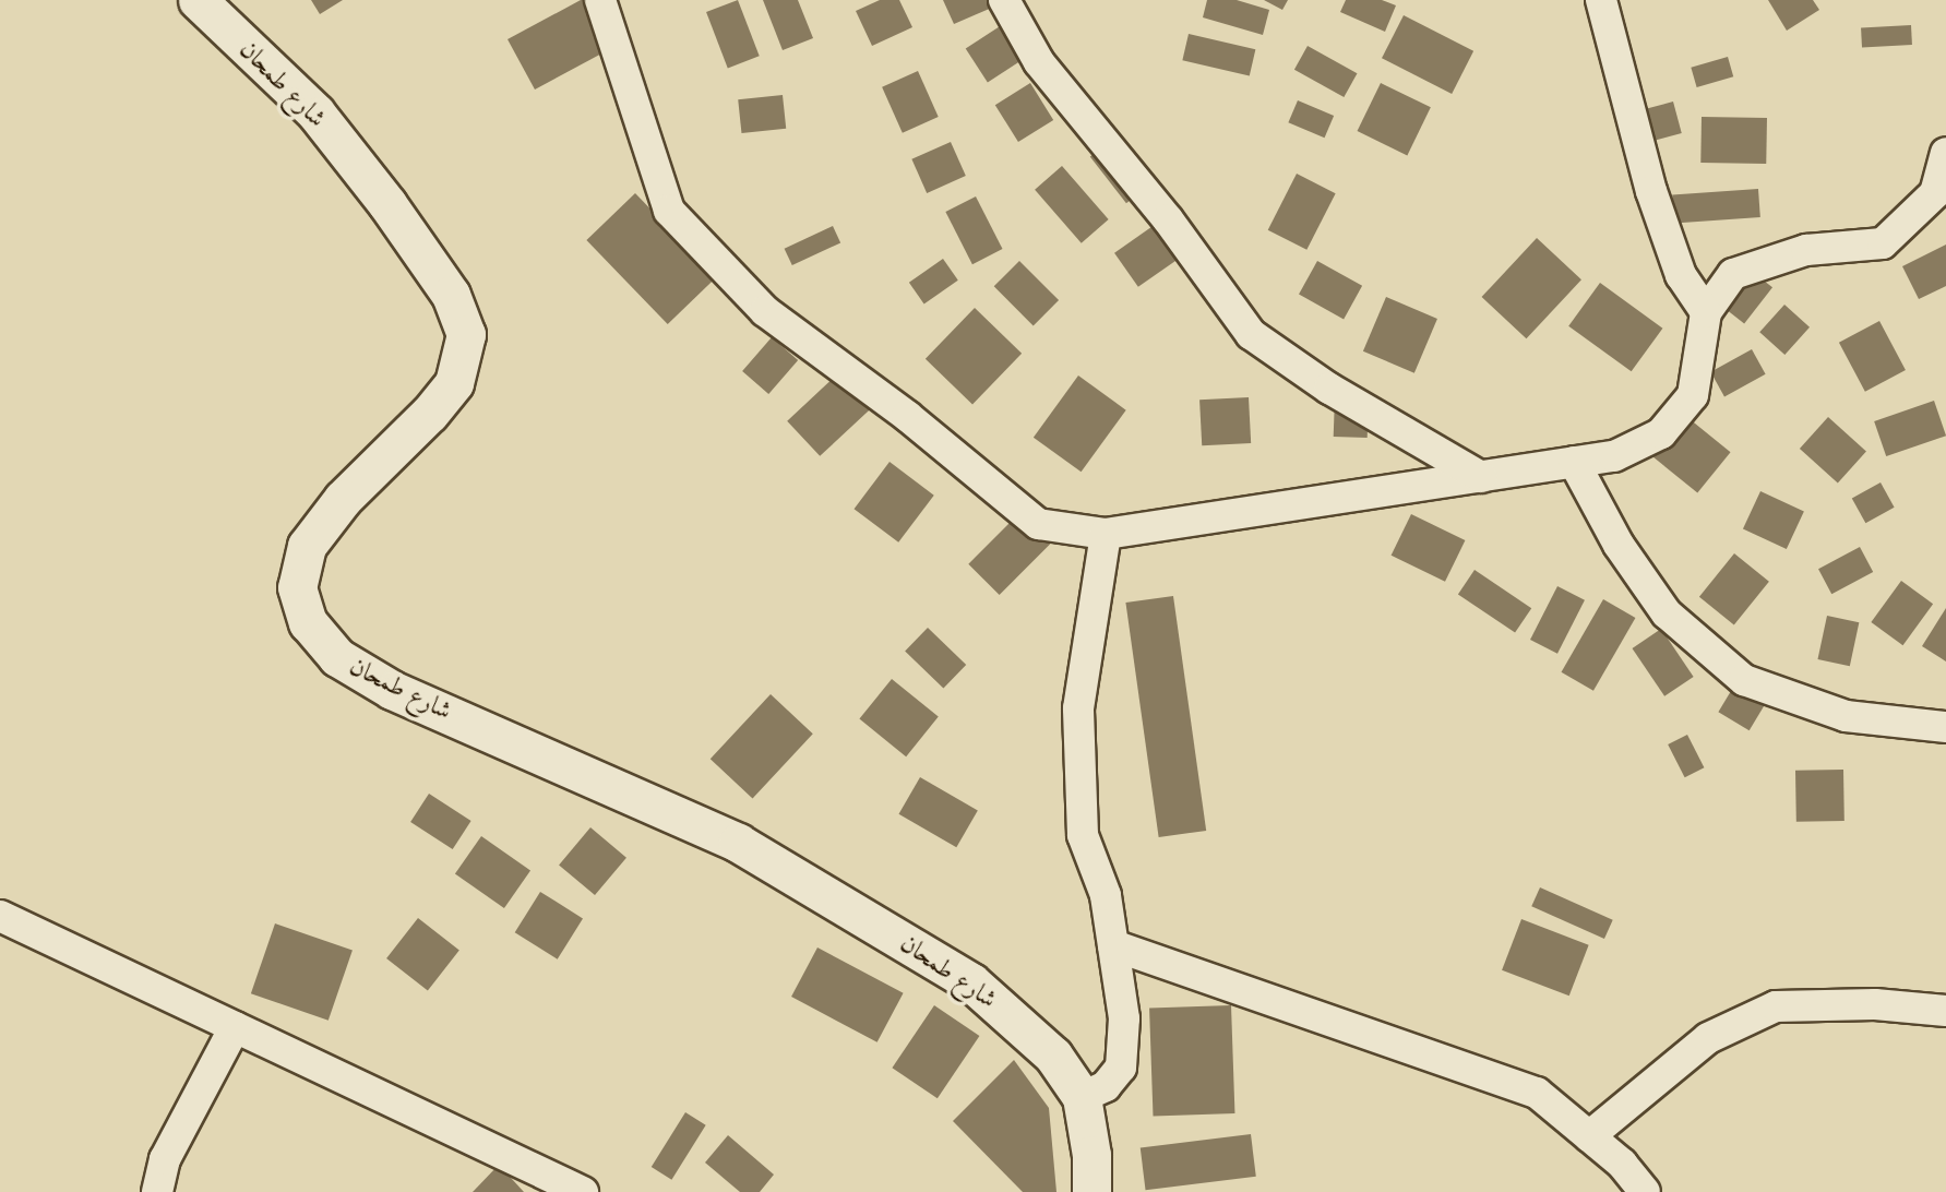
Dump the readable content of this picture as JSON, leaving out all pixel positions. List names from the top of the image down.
{
  "streets": {
    "street": ["شارع طمحان"]
  }
}
